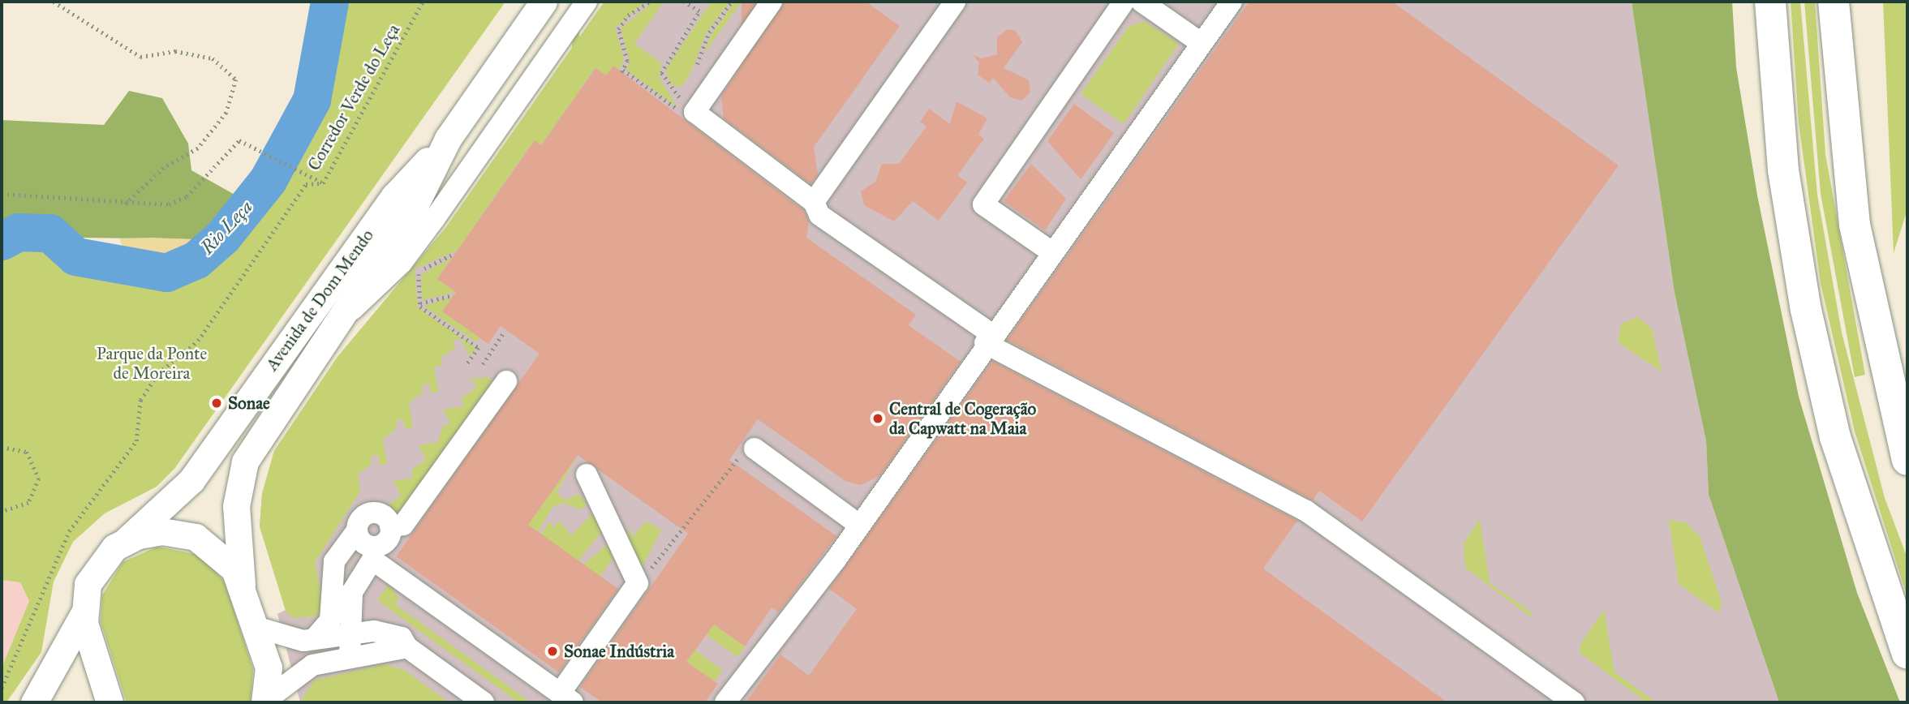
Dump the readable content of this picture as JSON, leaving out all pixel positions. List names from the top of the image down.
{
  "streets": {
    "main road": ["Avenida de Dom Mendo"],
    "path": ["Corredor Verde do Leça"]
  },
  "water": ["Rio Leça"],
  "parks": ["Parque da Ponte de Moreira"],
  "places": ["Sonae", "Central de Cogeração da Capwatt na Maia", "Sonae Indústria"]
}
